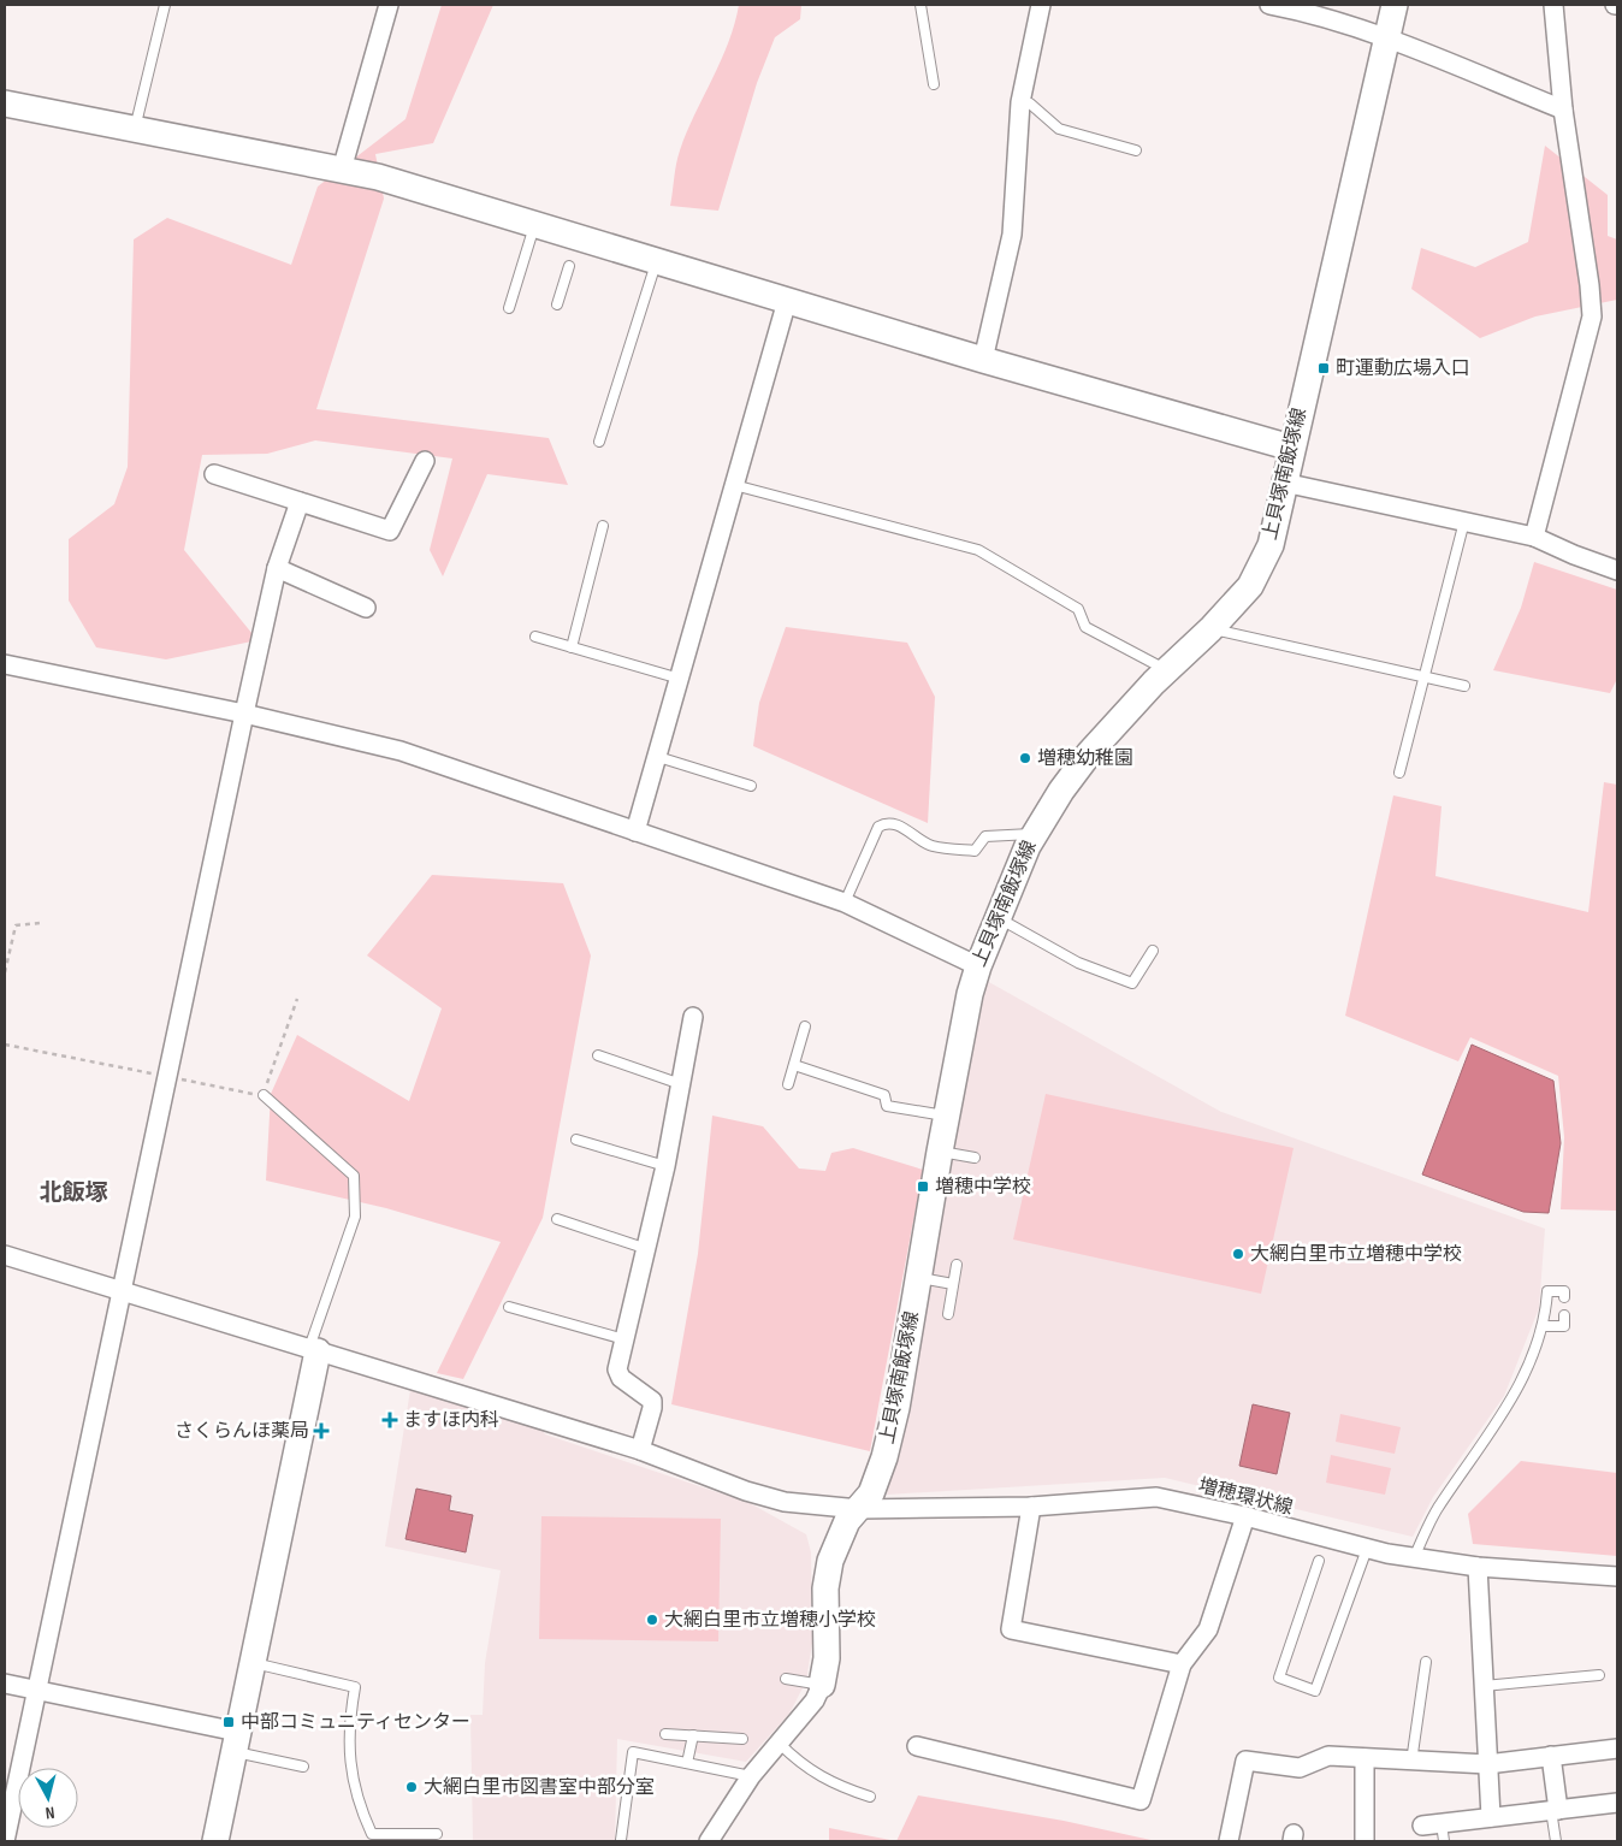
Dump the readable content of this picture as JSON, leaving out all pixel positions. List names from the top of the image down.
{
  "streets": {
    "street": ["上貝塚南飯塚線", "増穂環状線"]
  },
  "crossings": [
    ["上貝塚南飯塚線", "増穂環状線"]
  ],
  "districts": ["北飯塚"],
  "places": {
    "transit": ["町運動広場入口", "増穂中学校", "中部コミュニティセンター"],
    "other": [
      "増穂幼稚園",
      "大網白里市立増穂中学校",
      "大網白里市立増穂小学校",
      "大網白里市図書室中部分室"
    ],
    "health": ["ますほ内科", "さくらんほ薬局"]
  },
  "north": "bottom"
}
